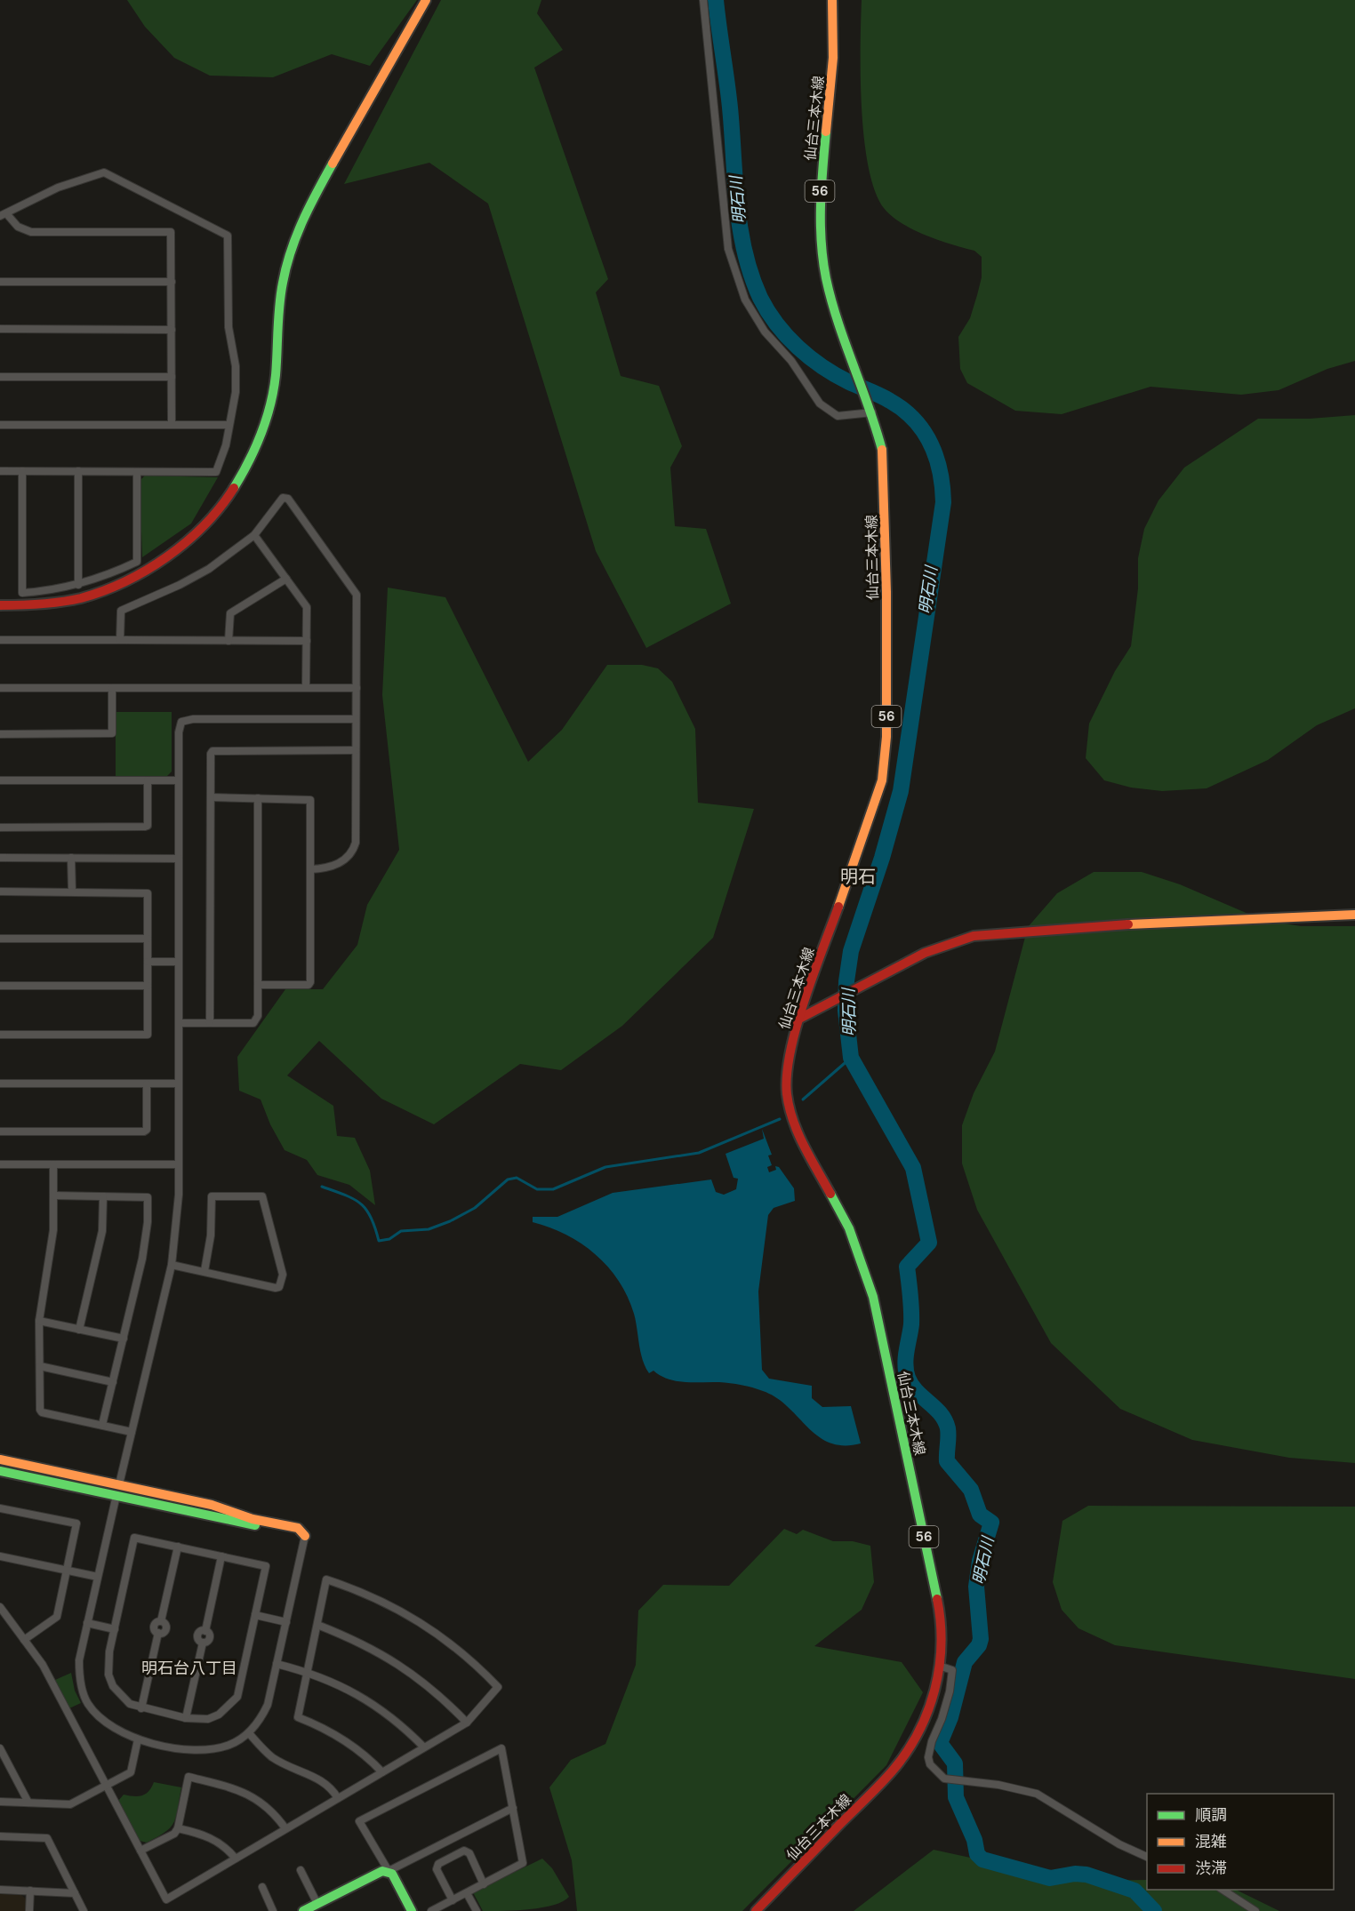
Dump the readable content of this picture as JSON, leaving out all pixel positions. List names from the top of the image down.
{
  "streets": {
    "street": ["仙台三本木線", "56"]
  },
  "districts": ["明石", "明石台八丁目"],
  "water": ["明石川"],
  "legend": ["順調", "混雑", "渋滞"]
}
